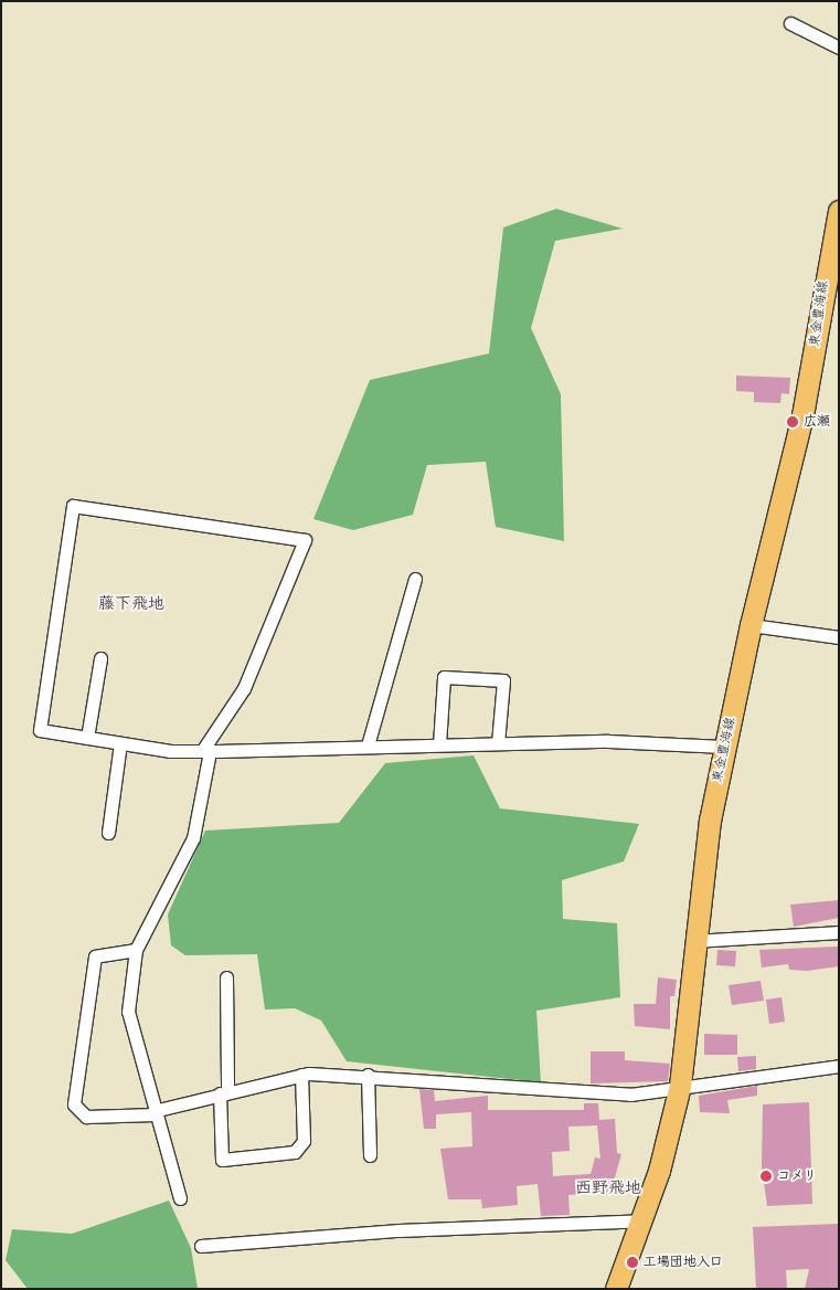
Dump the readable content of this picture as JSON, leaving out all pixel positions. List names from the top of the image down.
{
  "streets": {
    "main road": ["東金豊海線"]
  },
  "districts": ["藤下飛地", "西野飛地"],
  "places": ["広瀬", "コメリ", "工場団地入口"]
}
